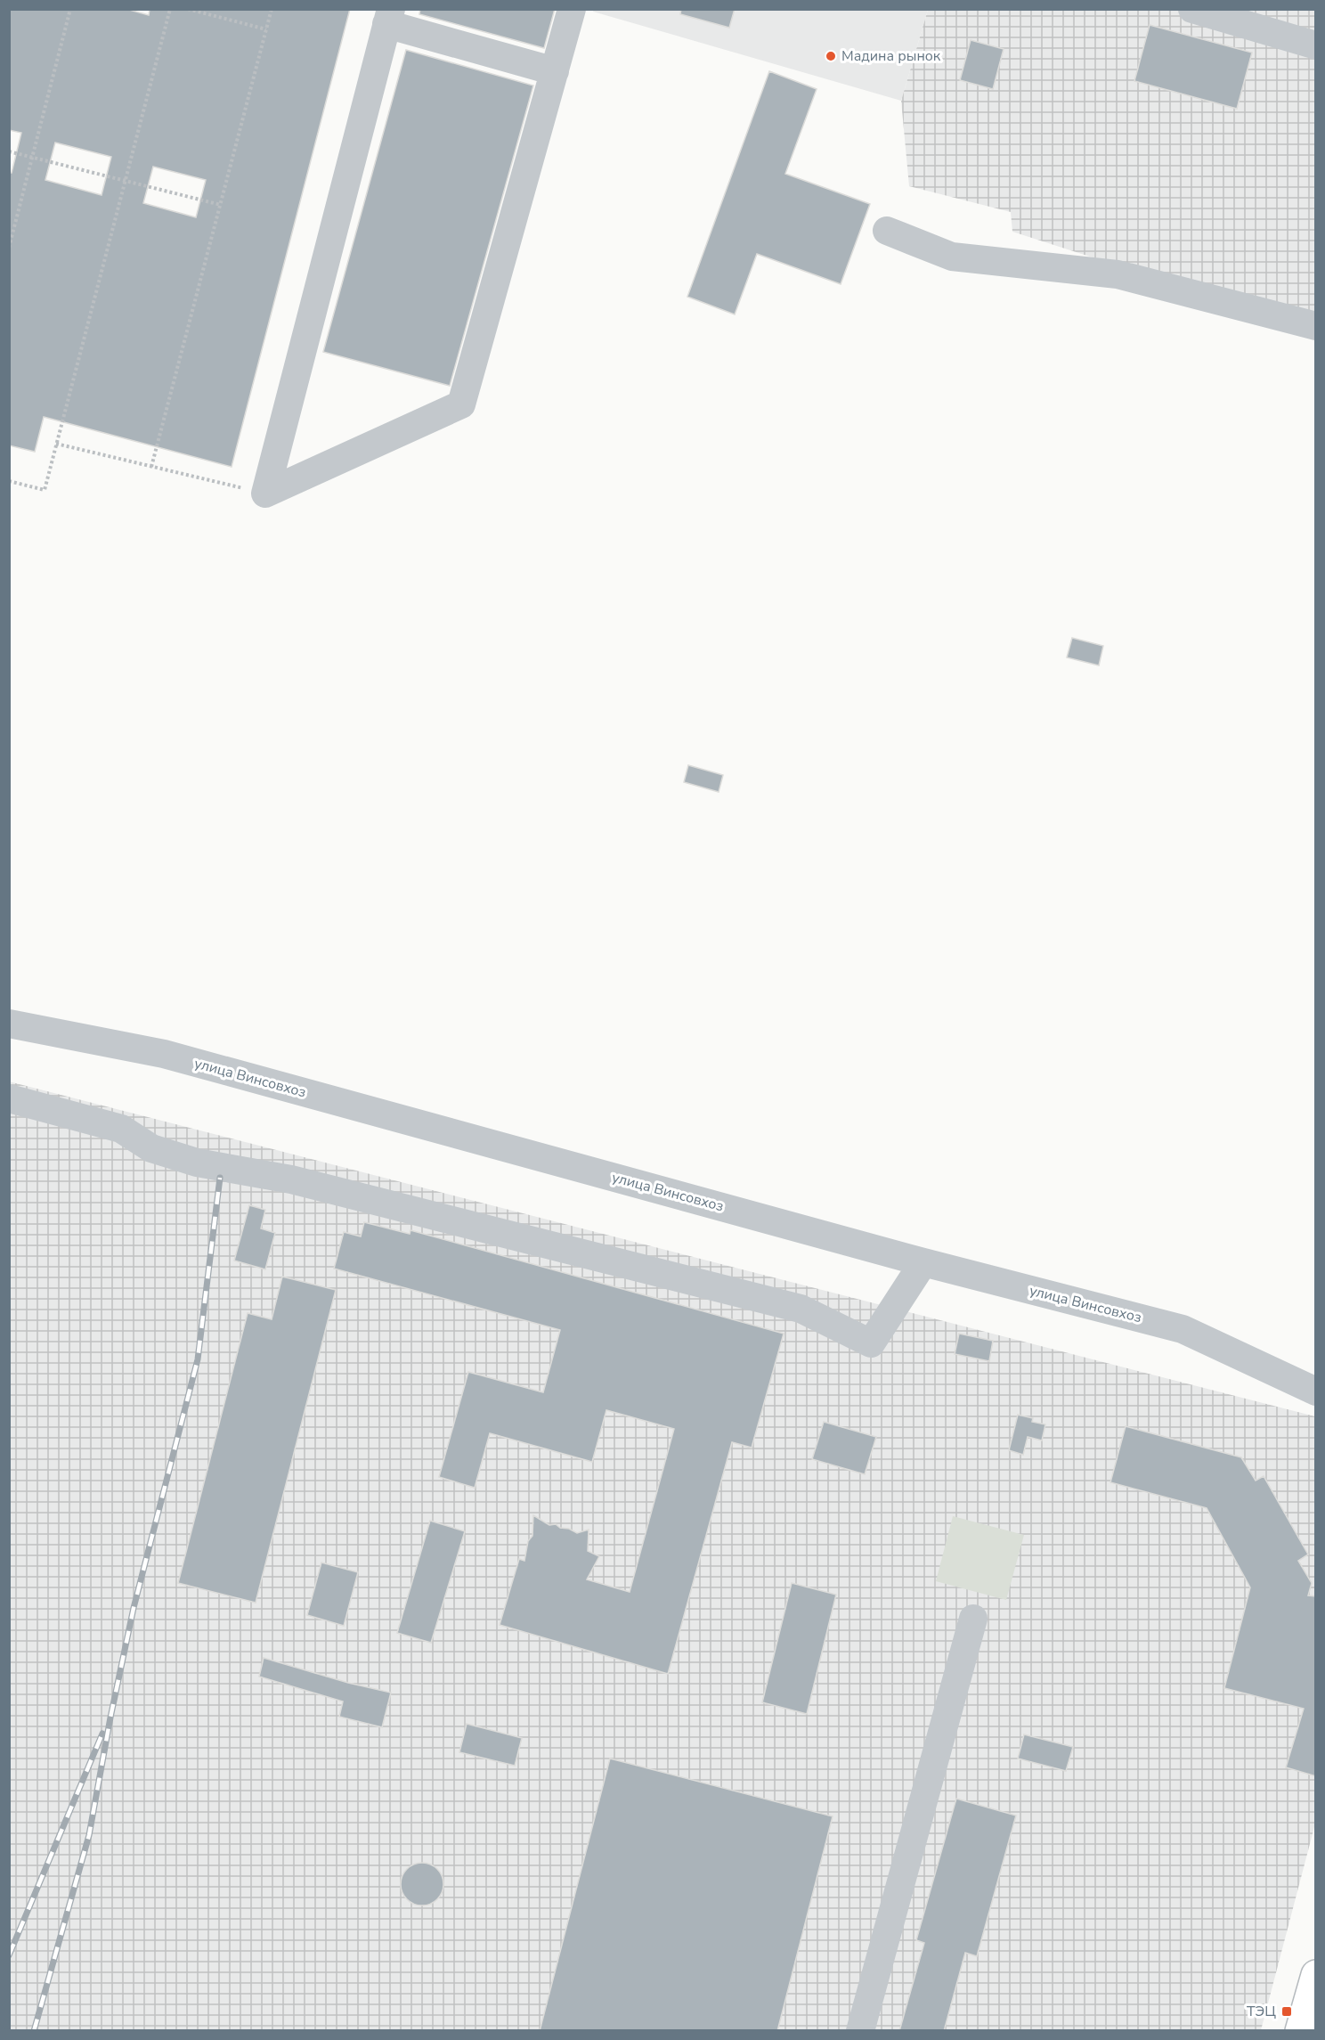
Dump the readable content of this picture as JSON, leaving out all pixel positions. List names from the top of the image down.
{
  "streets": {
    "street": ["улица Винсовхоз"]
  },
  "places": {
    "other": ["Мадина рынок"],
    "transit": ["ТЭЦ"]
  }
}
